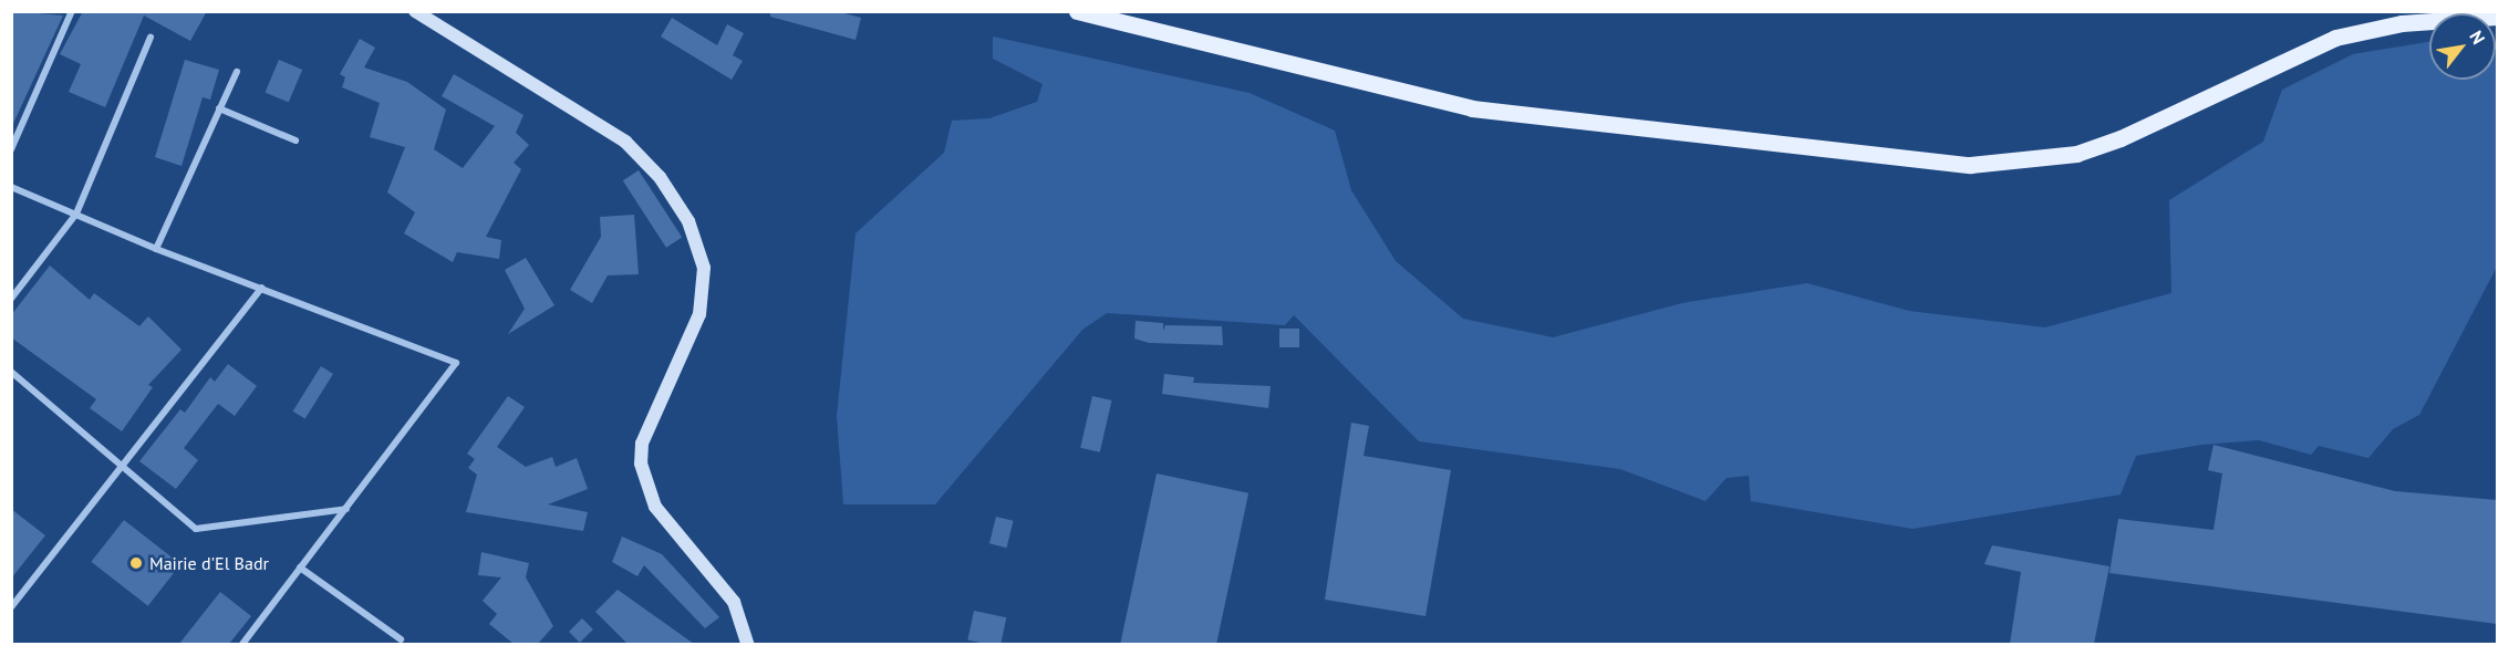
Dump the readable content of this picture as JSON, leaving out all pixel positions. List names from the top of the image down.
{
  "places": ["Mairie d'El Badr"],
  "north": "top right"
}
